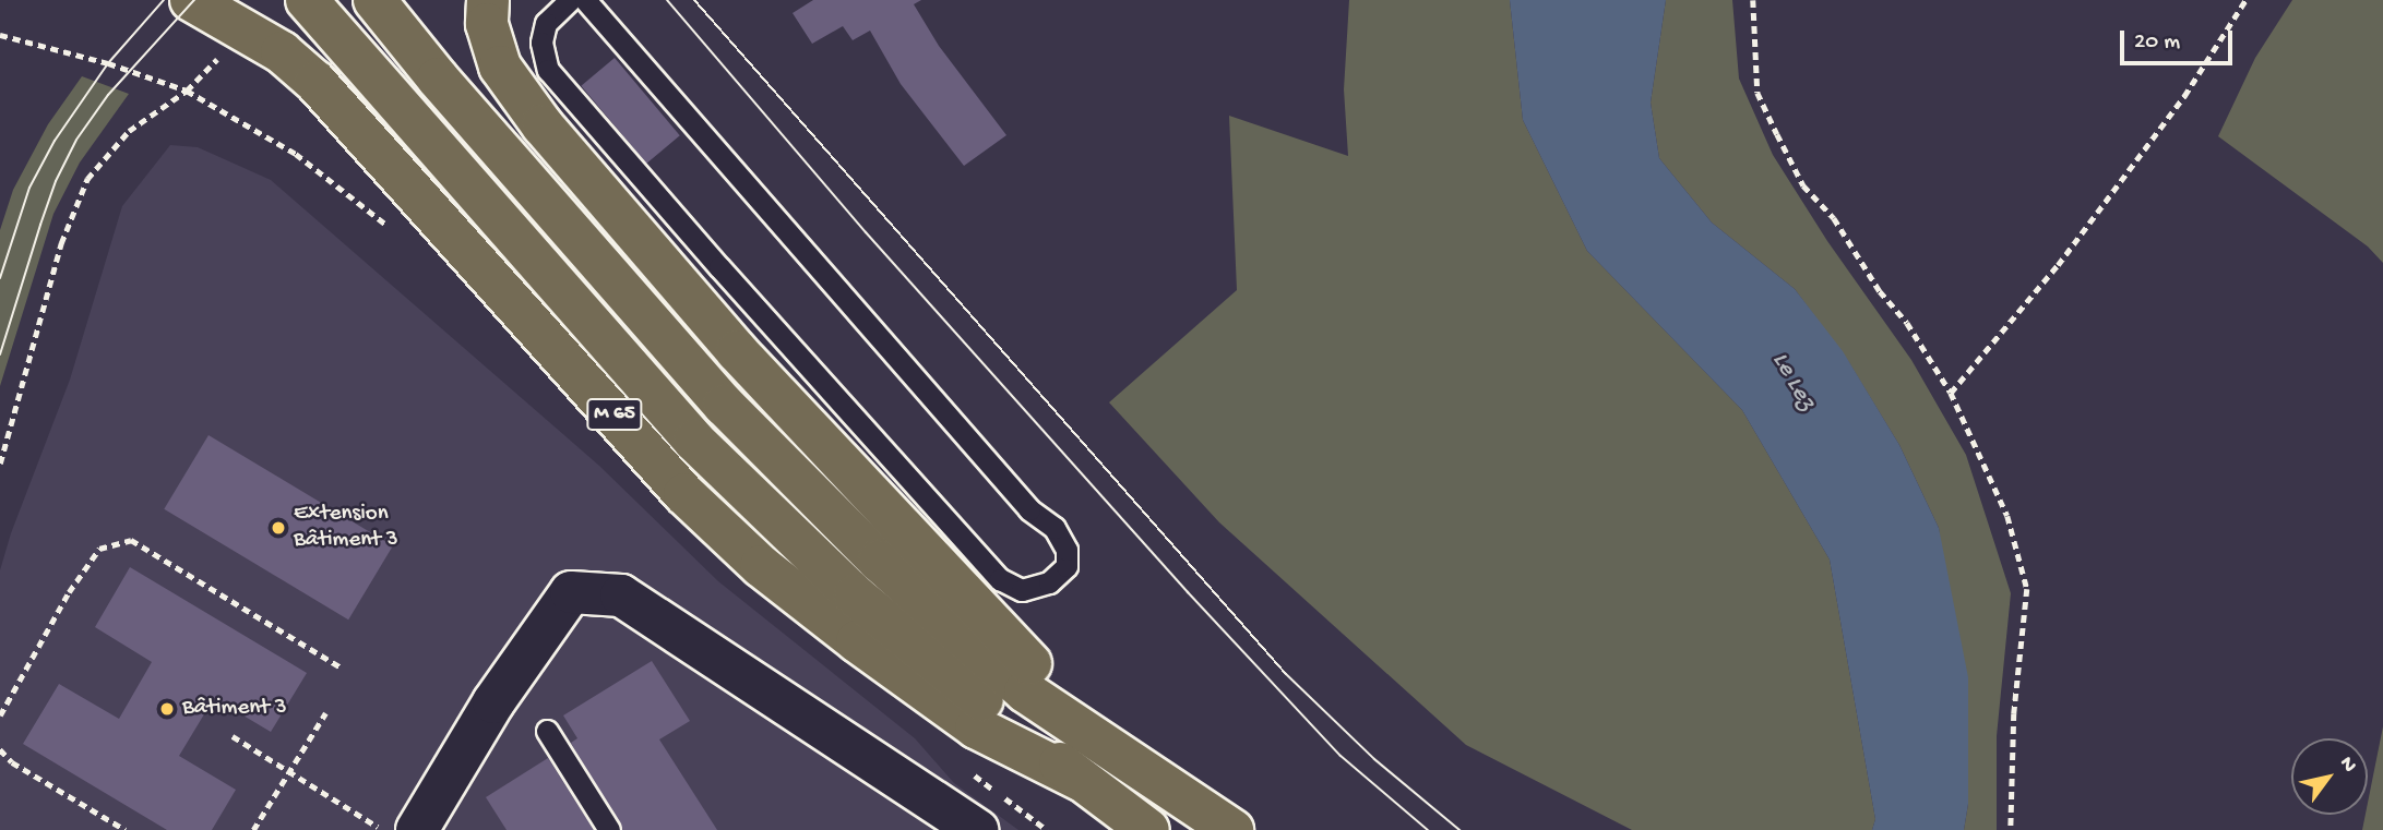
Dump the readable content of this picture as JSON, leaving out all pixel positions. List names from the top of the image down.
{
  "streets": {
    "main road": ["M 65"]
  },
  "water": ["Le Lez"],
  "places": ["Extension Bâtiment 3", "Bâtiment 3"],
  "scale_bar": "20 m",
  "north": "top right"
}
